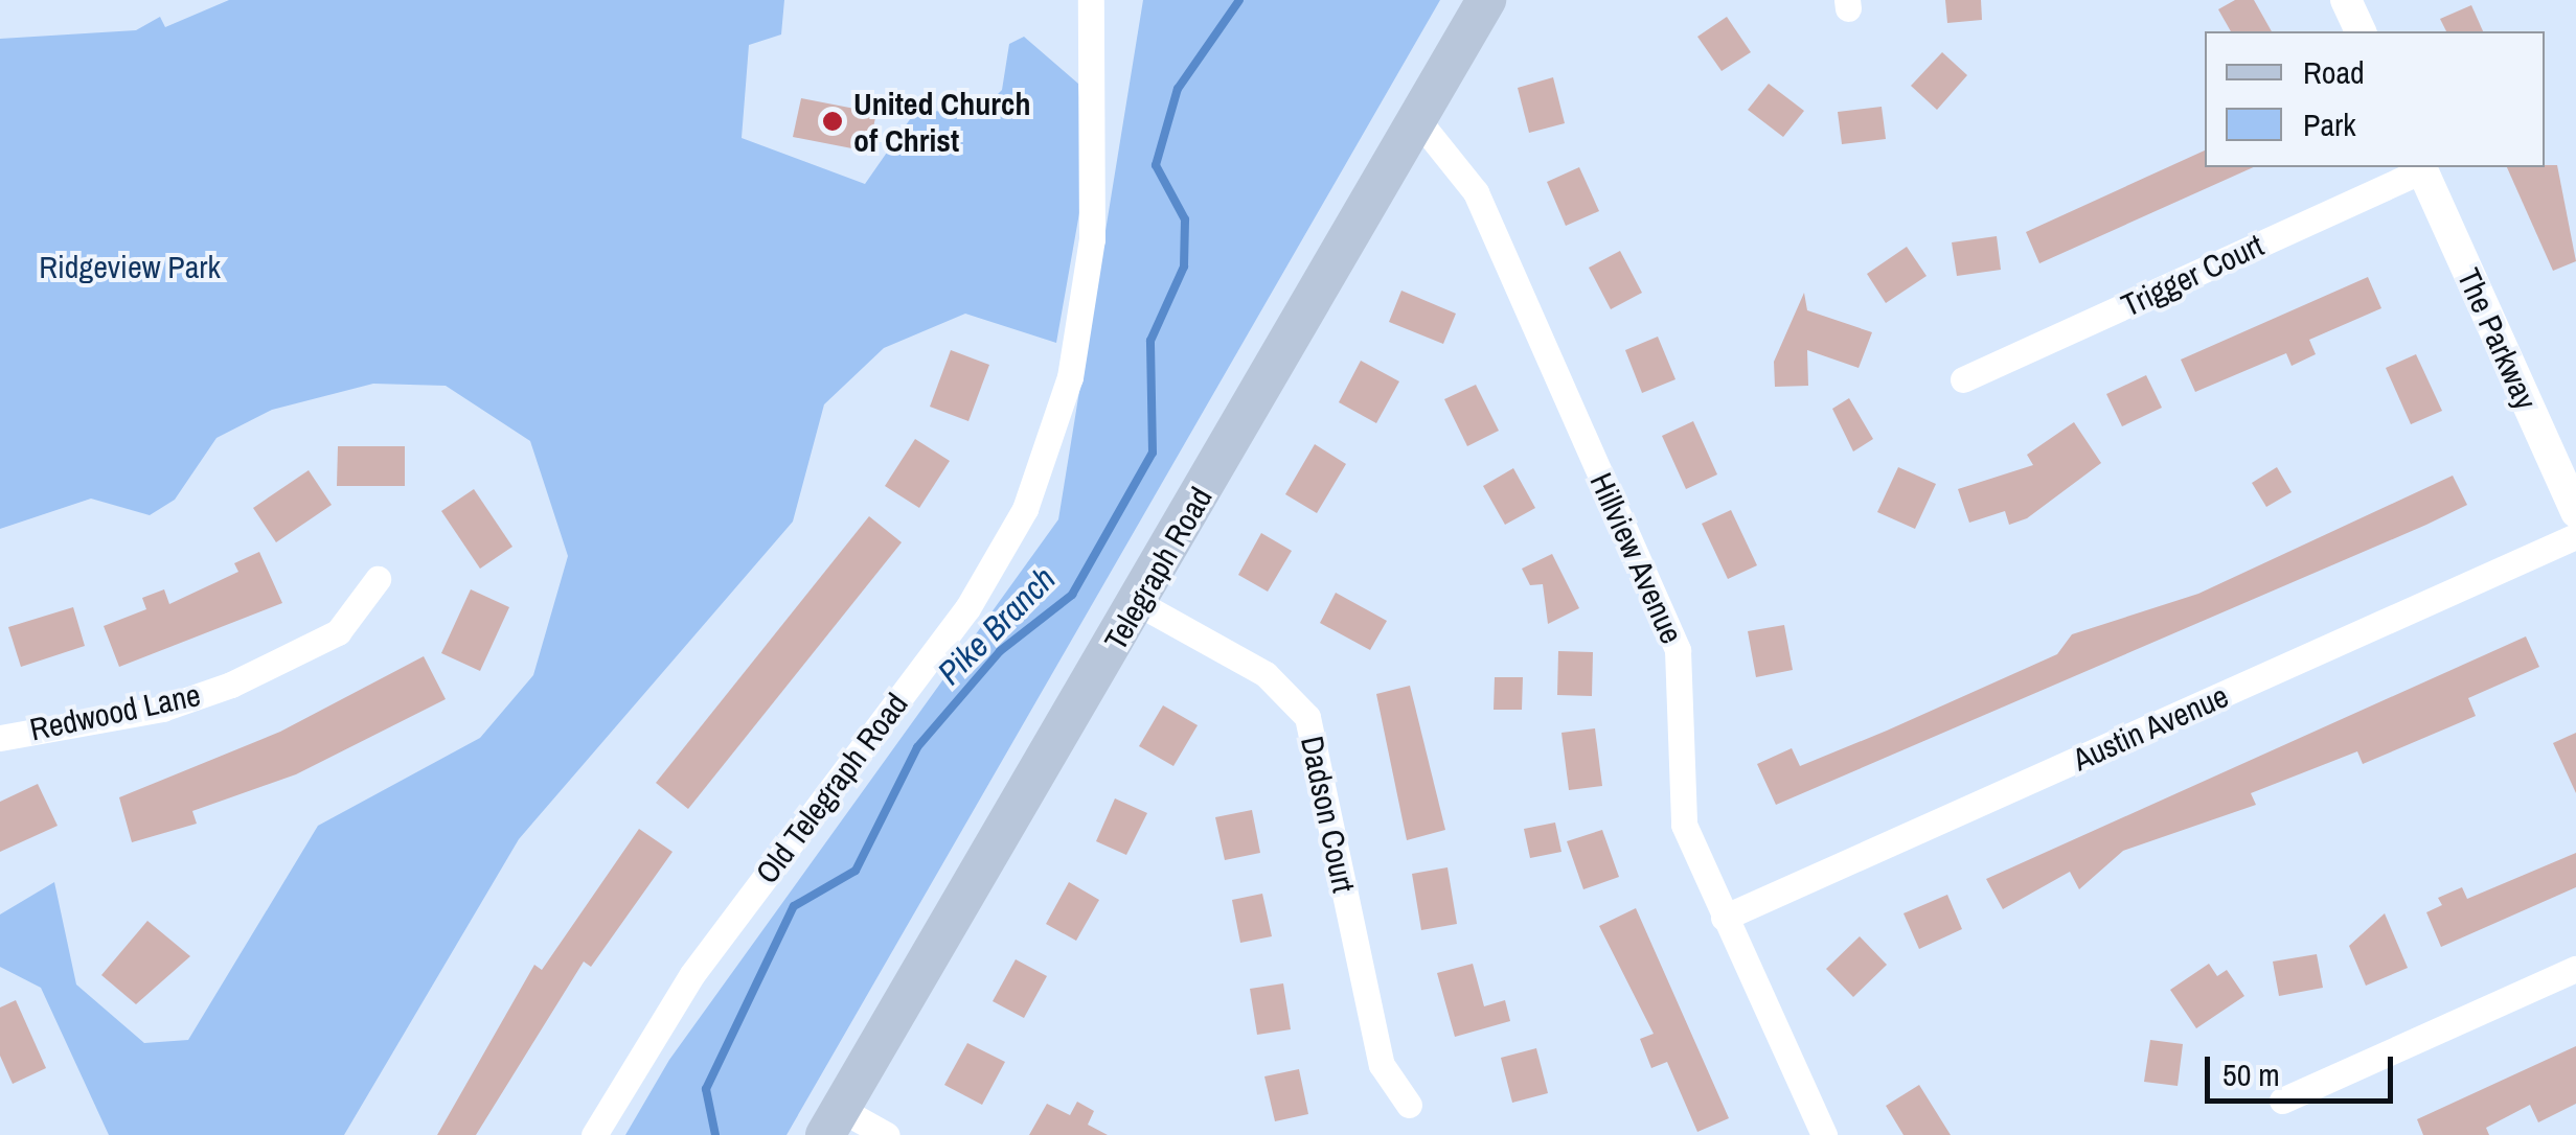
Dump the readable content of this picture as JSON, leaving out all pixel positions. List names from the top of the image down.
{
  "streets": {
    "main road": ["Telegraph Road"],
    "street": [
      "Trigger Court",
      "The Parkway",
      "Hillview Avenue",
      "Redwood Lane",
      "Austin Avenue",
      "Old Telegraph Road",
      "Dadson Court"
    ]
  },
  "crossings": [
    ["Trigger Court", "The Parkway"],
    ["Hillview Avenue", "Telegraph Road"],
    ["Hillview Avenue", "Austin Avenue"],
    ["Telegraph Road", "Dadson Court"]
  ],
  "water": ["Pike Branch"],
  "parks": ["Ridgeview Park"],
  "places": ["United Church of Christ"],
  "legend": ["Road", "Park"],
  "scale_bar": "50 m"
}
